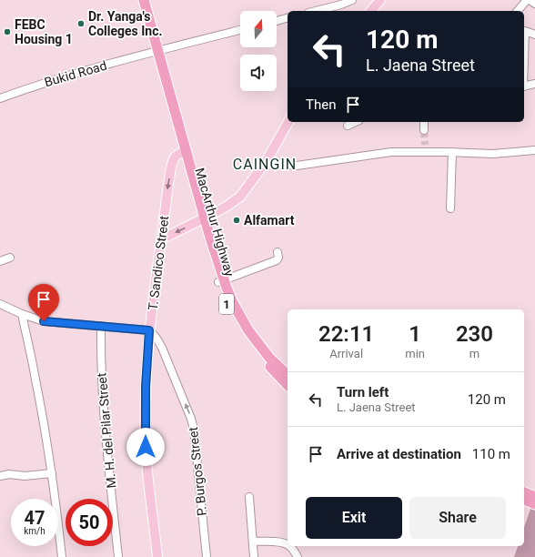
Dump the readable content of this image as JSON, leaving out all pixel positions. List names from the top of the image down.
{
  "streets": {
    "highway": ["MacArthur Highway", "1"],
    "main road": ["T. Sandico Street"],
    "street": ["Bukid Road", "M. H. del Pilar Street", "P. Burgos Street"]
  },
  "crossings": [
    ["Bukid Road", "MacArthur Highway"],
    ["MacArthur Highway", "T. Sandico Street"],
    ["T. Sandico Street", "P. Burgos Street"]
  ],
  "one_way": ["P. Burgos Street"],
  "districts": ["CAINGIN"],
  "places": ["Dr. Yanga's Colleges Inc.", "FEBC Housing 1", "Alfamart"],
  "north": "top",
  "page": {
    "turn": ["120 m", "L. Jaena Street"],
    "then": "Then",
    "eta": [
      "22:11",
      "Arrival",
      "1",
      "min",
      "230",
      "m"
    ],
    "list": [
      {
        "name": "Turn left",
        "note": "L. Jaena Street",
        "value": "120 m"
      },
      {
        "name": "Arrive at destination",
        "value": "110 m"
      }
    ],
    "buttons": ["Exit", "Share"],
    "speed": "47 km/h",
    "limit": "50"
  }
}
